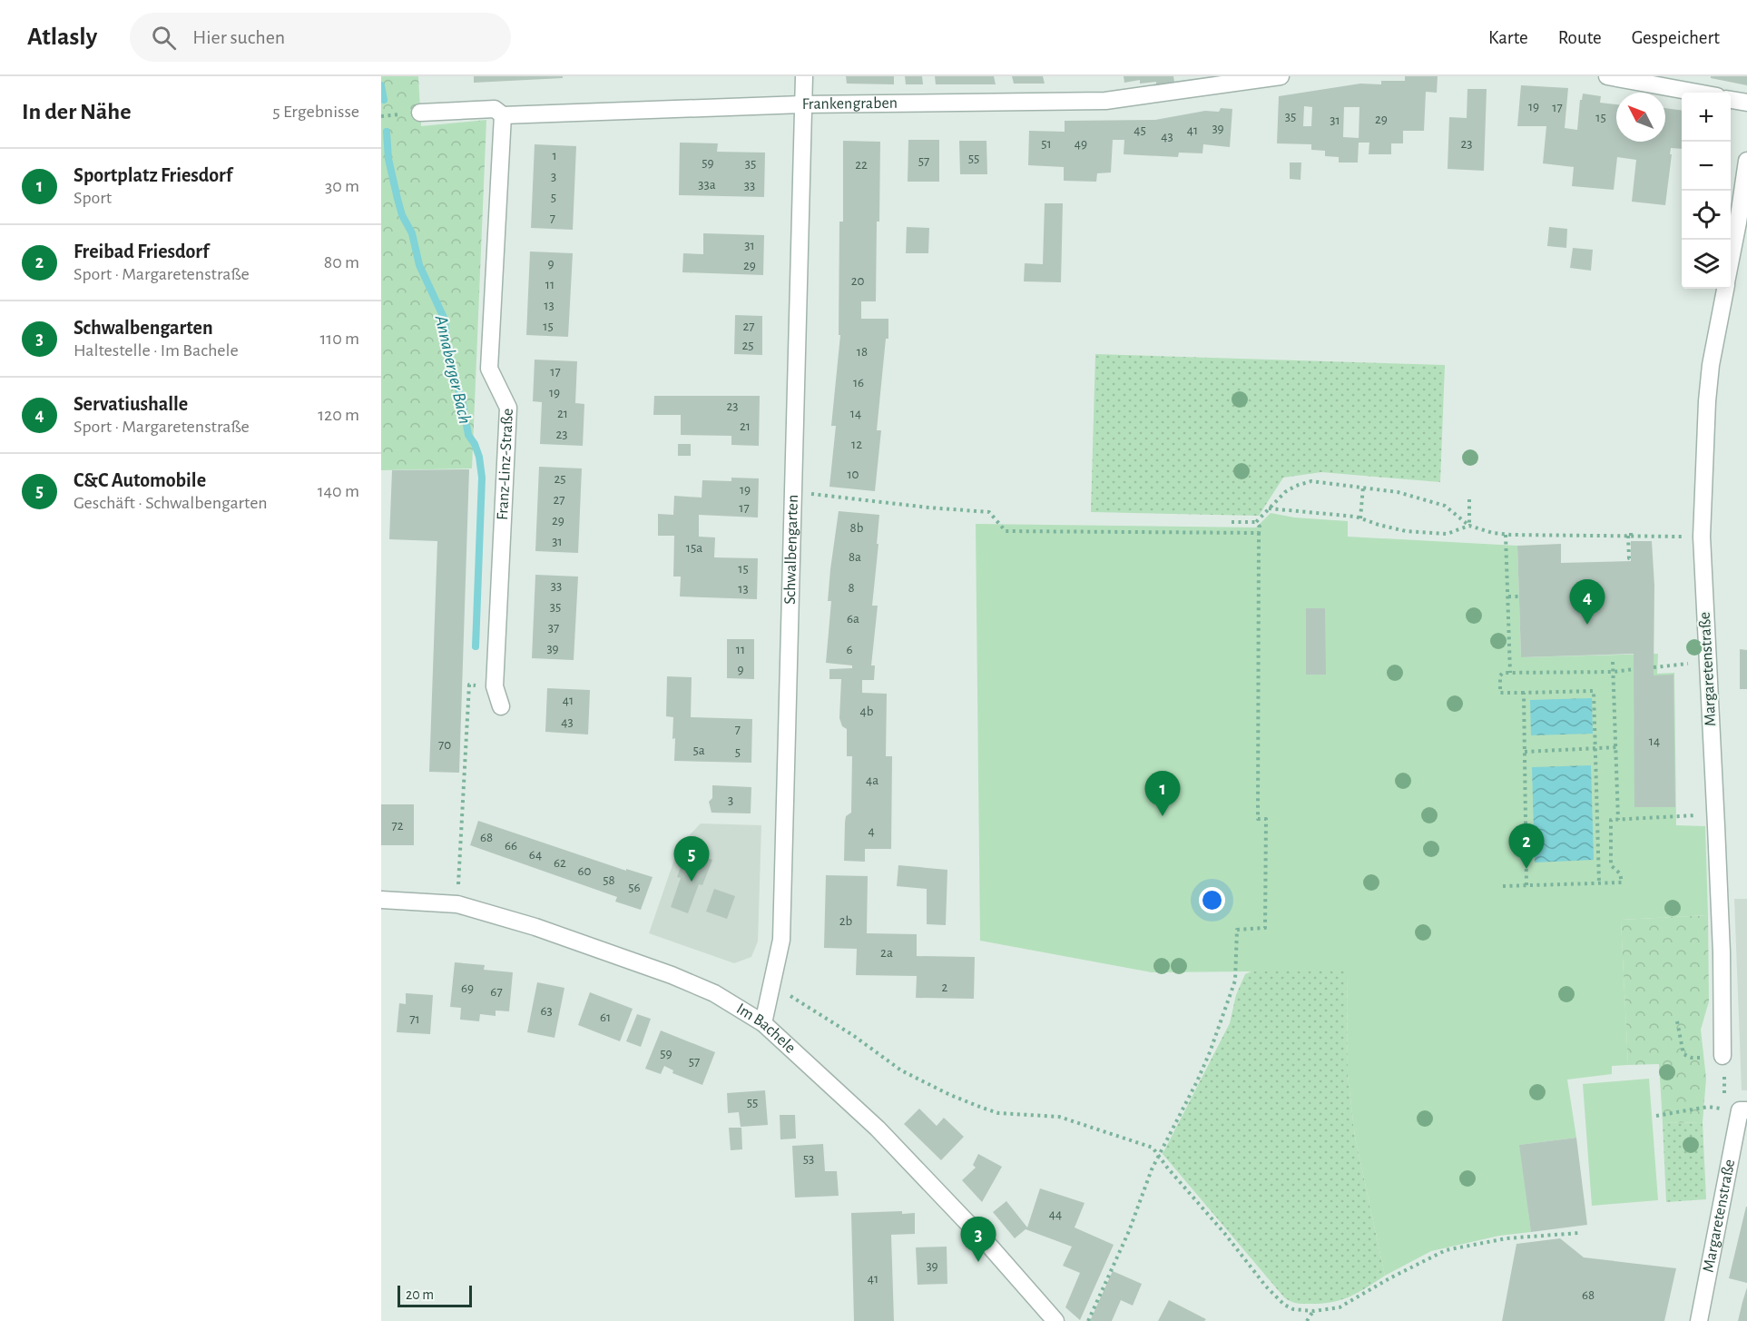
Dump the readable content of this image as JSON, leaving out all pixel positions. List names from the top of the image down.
{
  "streets": {
    "street": [
      "Frankengraben",
      "Franz-Linz-Straße",
      "Schwalbengarten",
      "Margaretenstraße",
      "Im Bachele"
    ]
  },
  "crossings": [
    ["Frankengraben", "Franz-Linz-Straße"],
    ["Frankengraben", "Schwalbengarten"],
    ["Schwalbengarten", "Im Bachele"]
  ],
  "water": ["Annaberger Bach"],
  "house_numbers": [
    "19",
    "17",
    "35",
    "15",
    "29",
    "31",
    "39",
    "45",
    "41",
    "43",
    "51",
    "49",
    "23",
    "1",
    "55",
    "57",
    "59",
    "35",
    "22",
    "3",
    "33a",
    "33",
    "5",
    "7",
    "31",
    "9",
    "29",
    "20",
    "11",
    "13",
    "15",
    "27",
    "25",
    "18",
    "17",
    "16",
    "19",
    "23",
    "21",
    "14",
    "21",
    "23",
    "12",
    "10",
    "25",
    "19",
    "27",
    "17",
    "29",
    "8b",
    "31",
    "15a",
    "8a",
    "15",
    "33",
    "8",
    "13",
    "35",
    "6a",
    "37",
    "39",
    "11",
    "6",
    "9",
    "41",
    "4b",
    "43",
    "7",
    "14",
    "70",
    "5a",
    "5",
    "4a",
    "3",
    "72",
    "4",
    "68",
    "66",
    "64",
    "62",
    "60",
    "58",
    "56",
    "2b",
    "2a",
    "2",
    "69",
    "67",
    "63",
    "61",
    "71",
    "59",
    "57",
    "55",
    "53",
    "44",
    "39",
    "41",
    "68"
  ],
  "scale_bar": "20 m",
  "north": "top left",
  "page": {
    "header": "Atlasly",
    "search": "Hier suchen",
    "nav": ["Karte", "Route", "Gespeichert"],
    "heading": ["In der Nähe", "5 Ergebnisse"],
    "map_buttons": ["+", "−"],
    "list": [
      {
        "mark": "1",
        "name": "Sportplatz Friesdorf",
        "note": "Sport",
        "value": "30 m"
      },
      {
        "mark": "2",
        "name": "Freibad Friesdorf",
        "note": "Sport · Margaretenstraße",
        "value": "80 m"
      },
      {
        "mark": "3",
        "name": "Schwalbengarten",
        "note": "Haltestelle · Im Bachele",
        "value": "110 m"
      },
      {
        "mark": "4",
        "name": "Servatiushalle",
        "note": "Sport · Margaretenstraße",
        "value": "120 m"
      },
      {
        "mark": "5",
        "name": "C&C Automobile",
        "note": "Geschäft · Schwalbengarten",
        "value": "140 m"
      }
    ],
    "pins": [
      "4",
      "1",
      "2",
      "5",
      "3"
    ],
    "scale": "20 m"
  }
}
